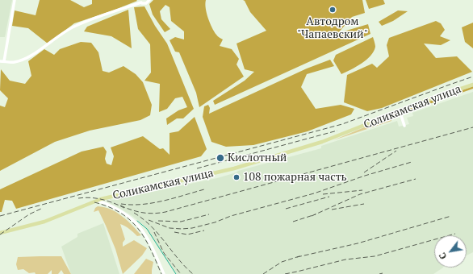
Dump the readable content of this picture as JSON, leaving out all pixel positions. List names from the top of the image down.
{
  "streets": {
    "main road": ["Соликамская улица"]
  },
  "places": ["Автодром \"Чапаевский\"", "Кислотный", "108 пожарная часть"],
  "north": "bottom left"
}
